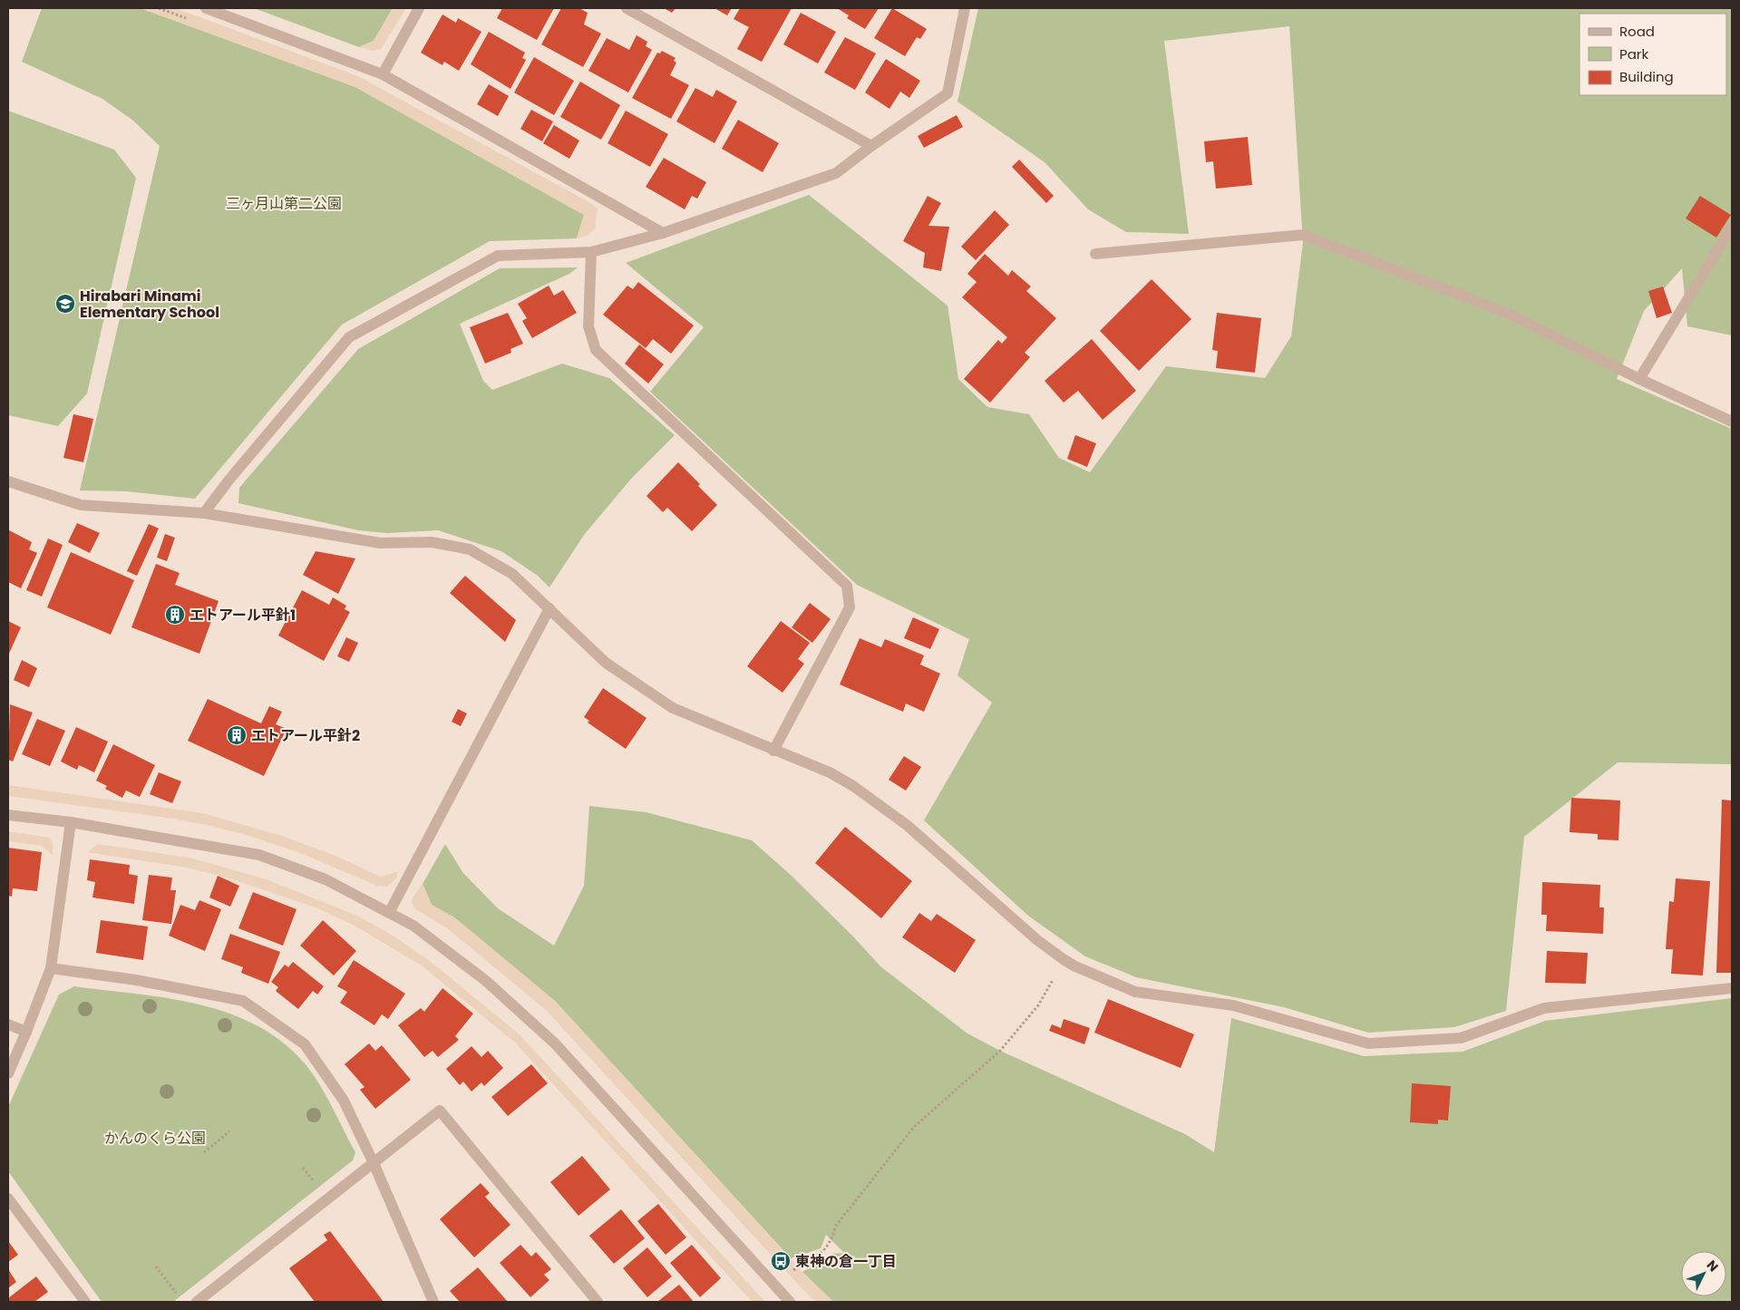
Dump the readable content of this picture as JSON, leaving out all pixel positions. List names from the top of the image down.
{
  "parks": ["三ヶ月山第二公園", "かんのくら公園"],
  "places": {
    "school or university": ["Hirabari Minami Elementary School"],
    "building": ["エトアール平針1", "エトアール平針2"],
    "bus stop": ["東神の倉一丁目"]
  },
  "legend": ["Road", "Park", "Building"],
  "north": "top right"
}
